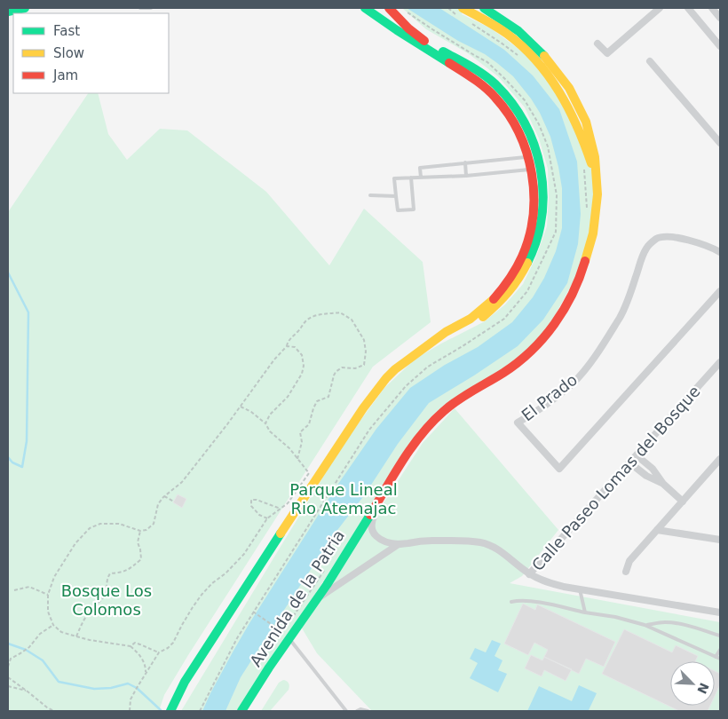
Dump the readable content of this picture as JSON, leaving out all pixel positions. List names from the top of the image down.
{
  "streets": {
    "main road": ["Avenida de la Patria"],
    "street": ["El Prado", "Calle Paseo Lomas del Bosque"]
  },
  "parks": ["Parque Lineal Rio Atemajac", "Bosque Los Colomos"],
  "legend": ["Fast", "Slow", "Jam"],
  "north": "bottom right"
}
